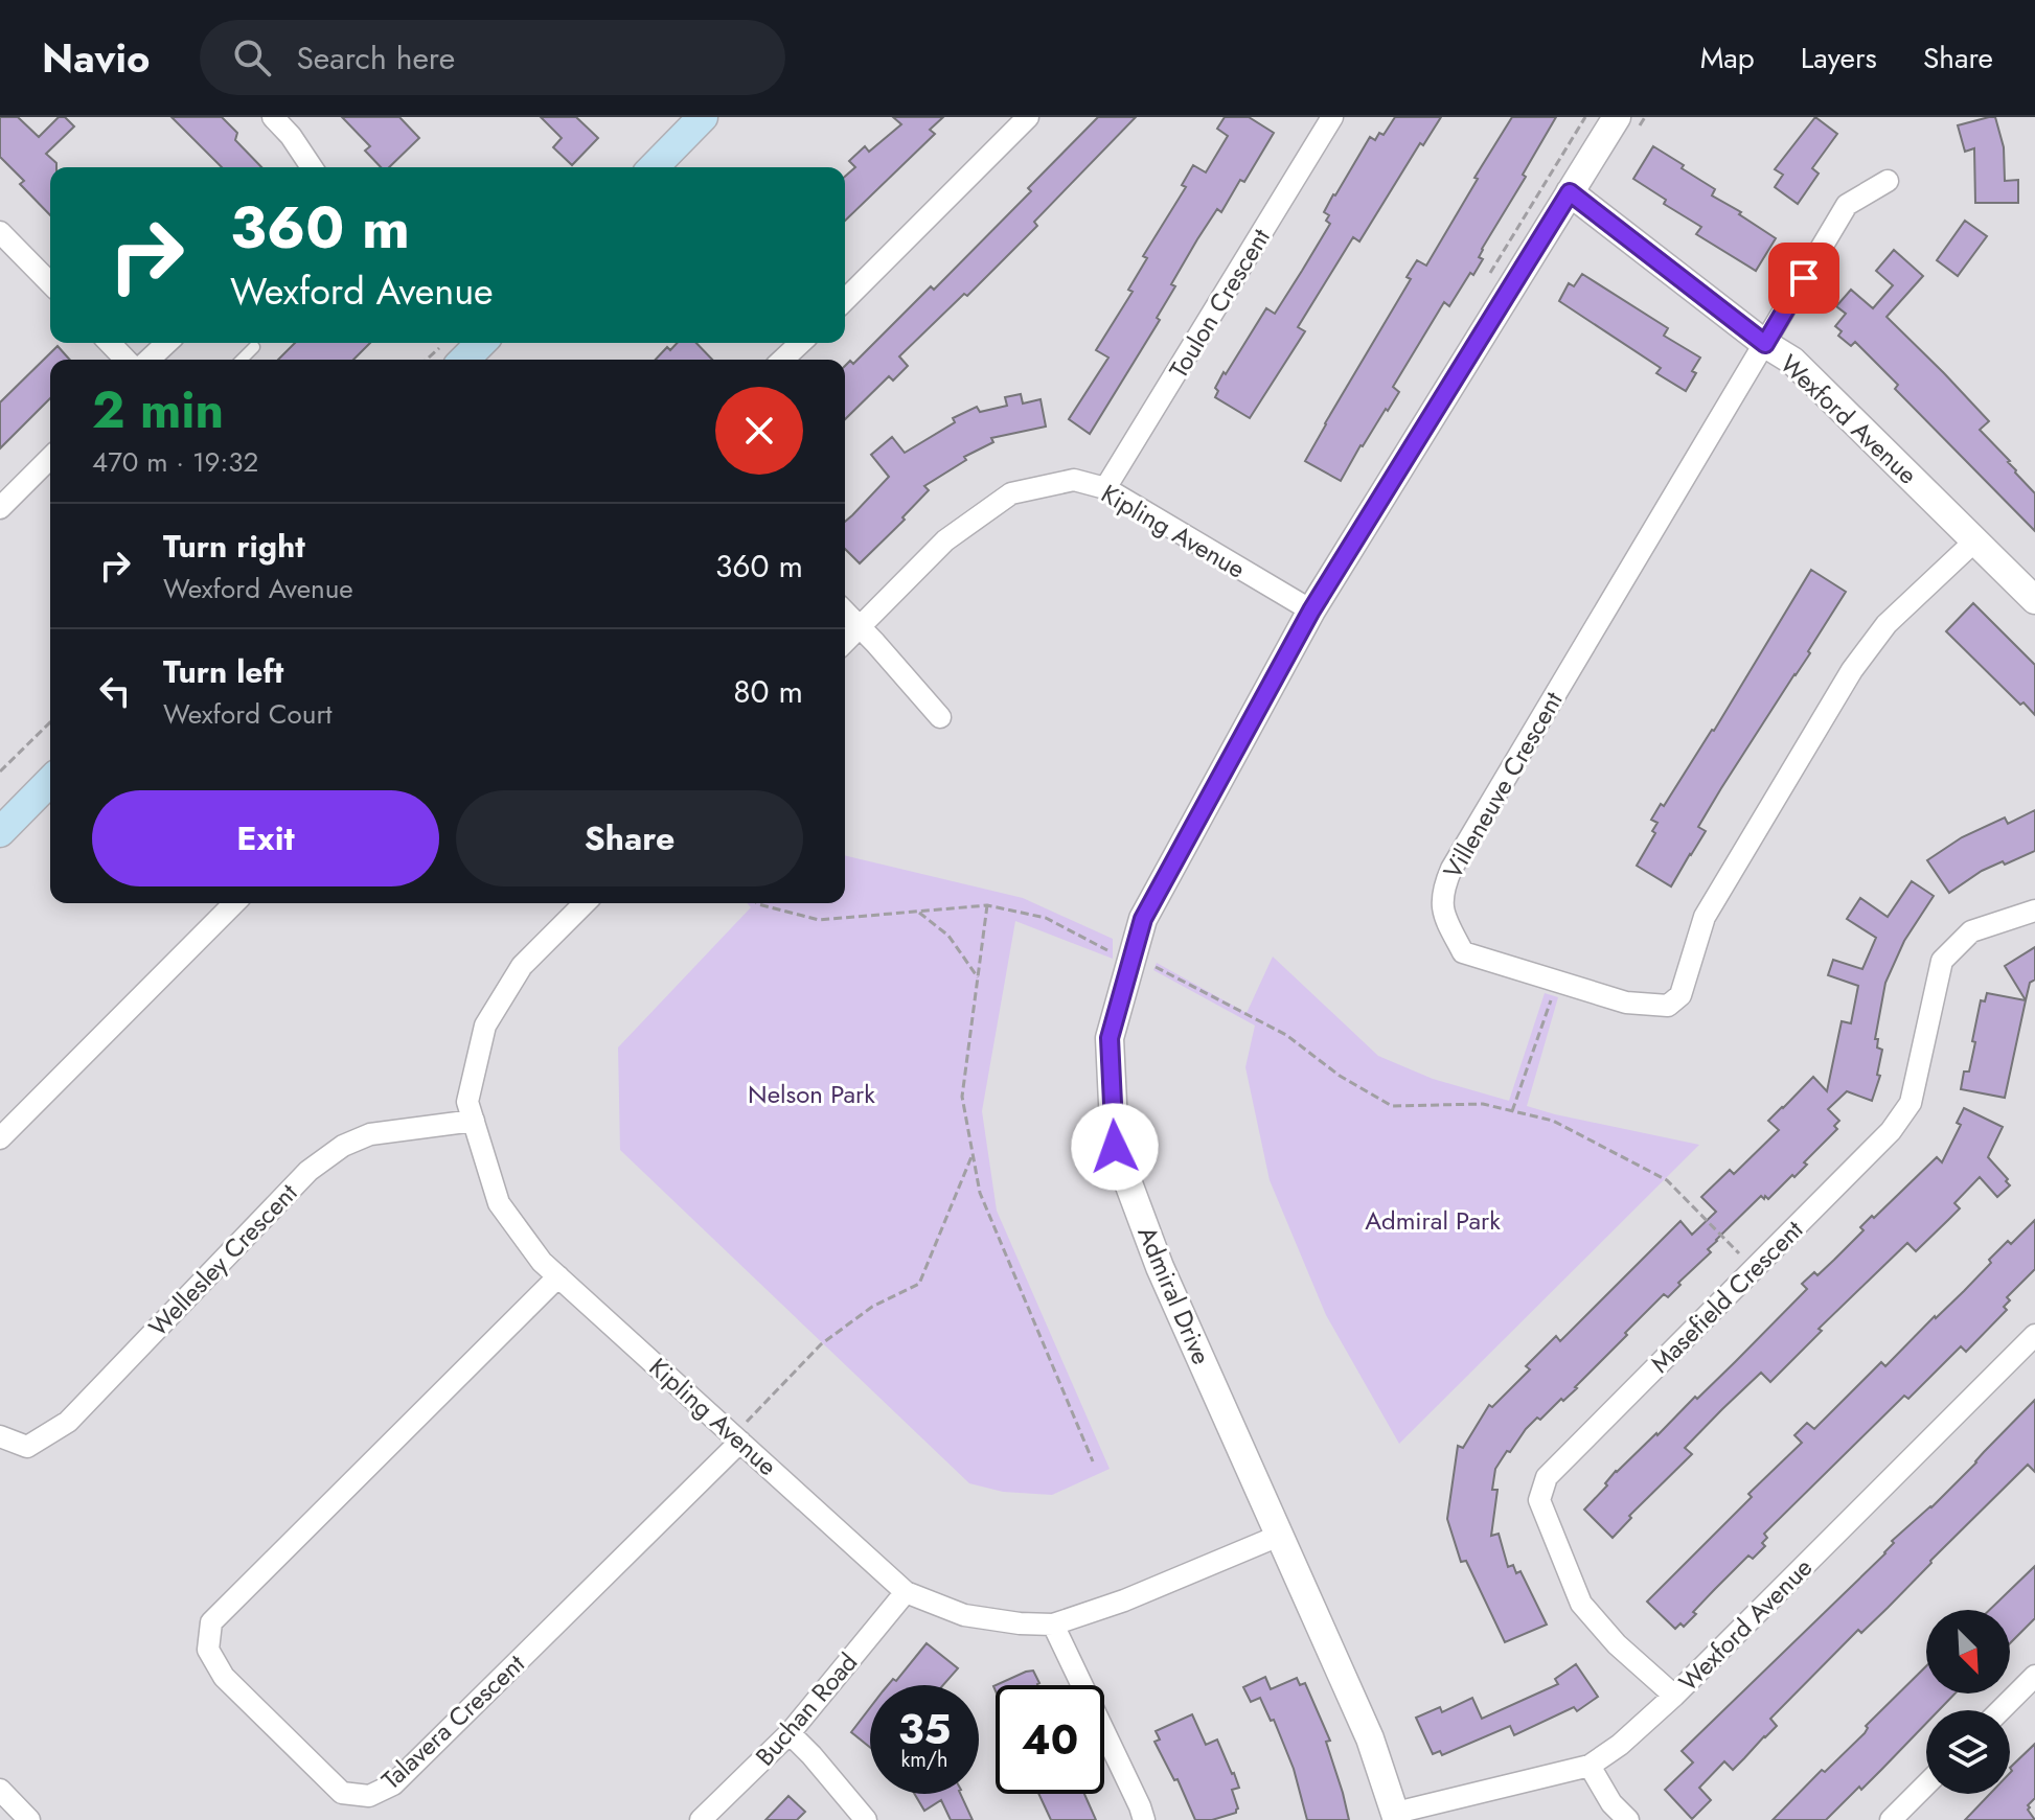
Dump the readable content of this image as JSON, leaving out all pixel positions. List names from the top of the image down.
{
  "streets": {
    "street": [
      "Toulon Crescent",
      "Wexford Avenue",
      "Kipling Avenue",
      "Villeneuve Crescent",
      "Wellesley Crescent",
      "Admiral Drive",
      "Masefield Crescent",
      "Buchan Road",
      "Talavera Crescent"
    ]
  },
  "crossings": [
    ["Toulon Crescent", "Kipling Avenue"],
    ["Wexford Avenue", "Villeneuve Crescent"],
    ["Wexford Avenue", "Admiral Drive"],
    ["Wexford Avenue", "Masefield Crescent"],
    ["Kipling Avenue", "Wellesley Crescent"],
    ["Kipling Avenue", "Admiral Drive"],
    ["Kipling Avenue", "Buchan Road"],
    ["Kipling Avenue", "Talavera Crescent"]
  ],
  "parks": ["Nelson Park", "Admiral Park"],
  "north": "bottom right",
  "page": {
    "header": "Navio",
    "search": "Search here",
    "nav": ["Map", "Layers", "Share"],
    "turn": ["360 m", "Wexford Avenue"],
    "heading": ["2 min", "470 m · 19:32"],
    "list": [
      {
        "name": "Turn right",
        "note": "Wexford Avenue",
        "value": "360 m"
      },
      {
        "name": "Turn left",
        "note": "Wexford Court",
        "value": "80 m"
      }
    ],
    "buttons": ["Exit", "Share"],
    "speed": "35 km/h",
    "limit": "40"
  }
}
